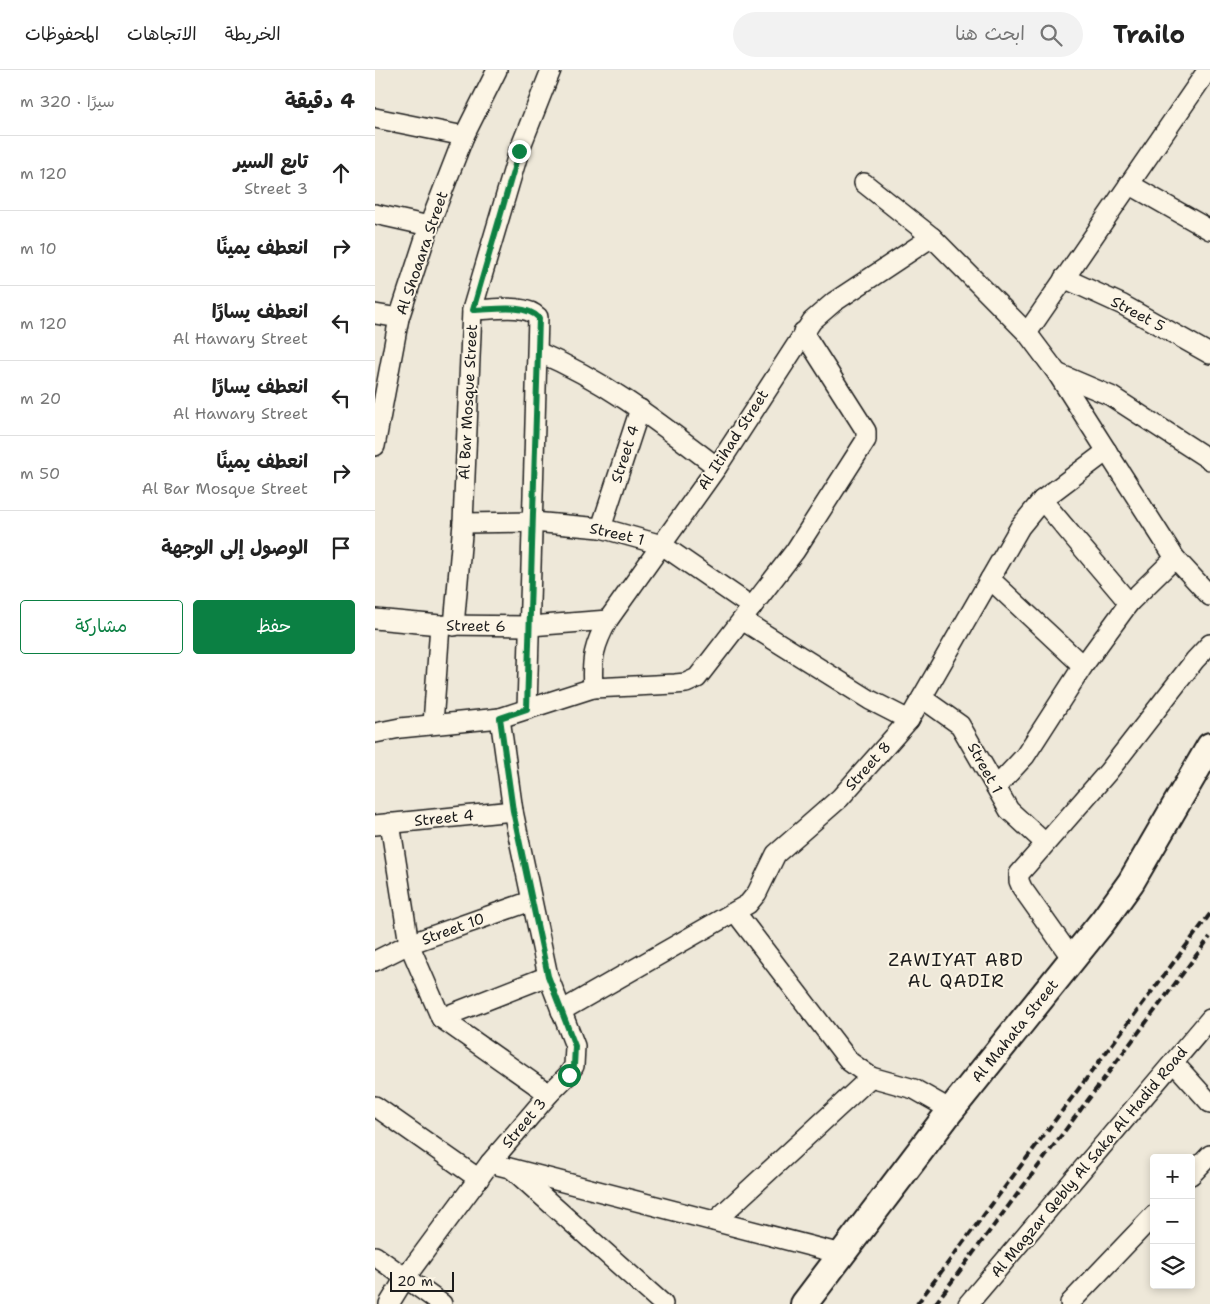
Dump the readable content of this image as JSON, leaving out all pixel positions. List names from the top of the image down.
{
  "streets": {
    "street": [
      "Al Shoaara Street",
      "Street 5",
      "Al Bar Mosque Street",
      "Al Itihad Street",
      "Street 4",
      "Street 1",
      "Street 6",
      "Street 8",
      "Street 10",
      "Al Mahata Street",
      "Street 3",
      "Al Magzar Qebly Al Saka Al Hadid Road"
    ]
  },
  "crossings": [
    ["Al Bar Mosque Street", "Street 1"],
    ["Al Bar Mosque Street", "Street 6"],
    ["Al Itihad Street", "Street 1"],
    ["Al Itihad Street", "Street 6"],
    ["Street 4", "Street 1"],
    ["Street 4", "Street 3"],
    ["Street 1", "Street 8"],
    ["Street 8", "Street 3"],
    ["Street 10", "Street 3"]
  ],
  "districts": ["ZAWIYAT ABD AL QADIR"],
  "scale_bar": "20 m",
  "page": {
    "header": "Trailo",
    "search": "ابحث هنا",
    "nav": ["الخريطة", "الاتجاهات", "المحفوظات"],
    "heading": ["4 دقيقة", "سيرًا · 320 m"],
    "list": [
      ["تابع السير", "Street 3", "120 m"],
      ["انعطف يمينًا", "10 m"],
      ["انعطف يسارًا", "Al Hawary Street", "120 m"],
      ["انعطف يسارًا", "Al Hawary Street", "20 m"],
      ["انعطف يمينًا", "Al Bar Mosque Street", "50 m"],
      "الوصول إلى الوجهة"
    ],
    "buttons": ["حفظ", "مشاركة"],
    "map_buttons": ["+", "−"],
    "scale": "20 m"
  }
}
